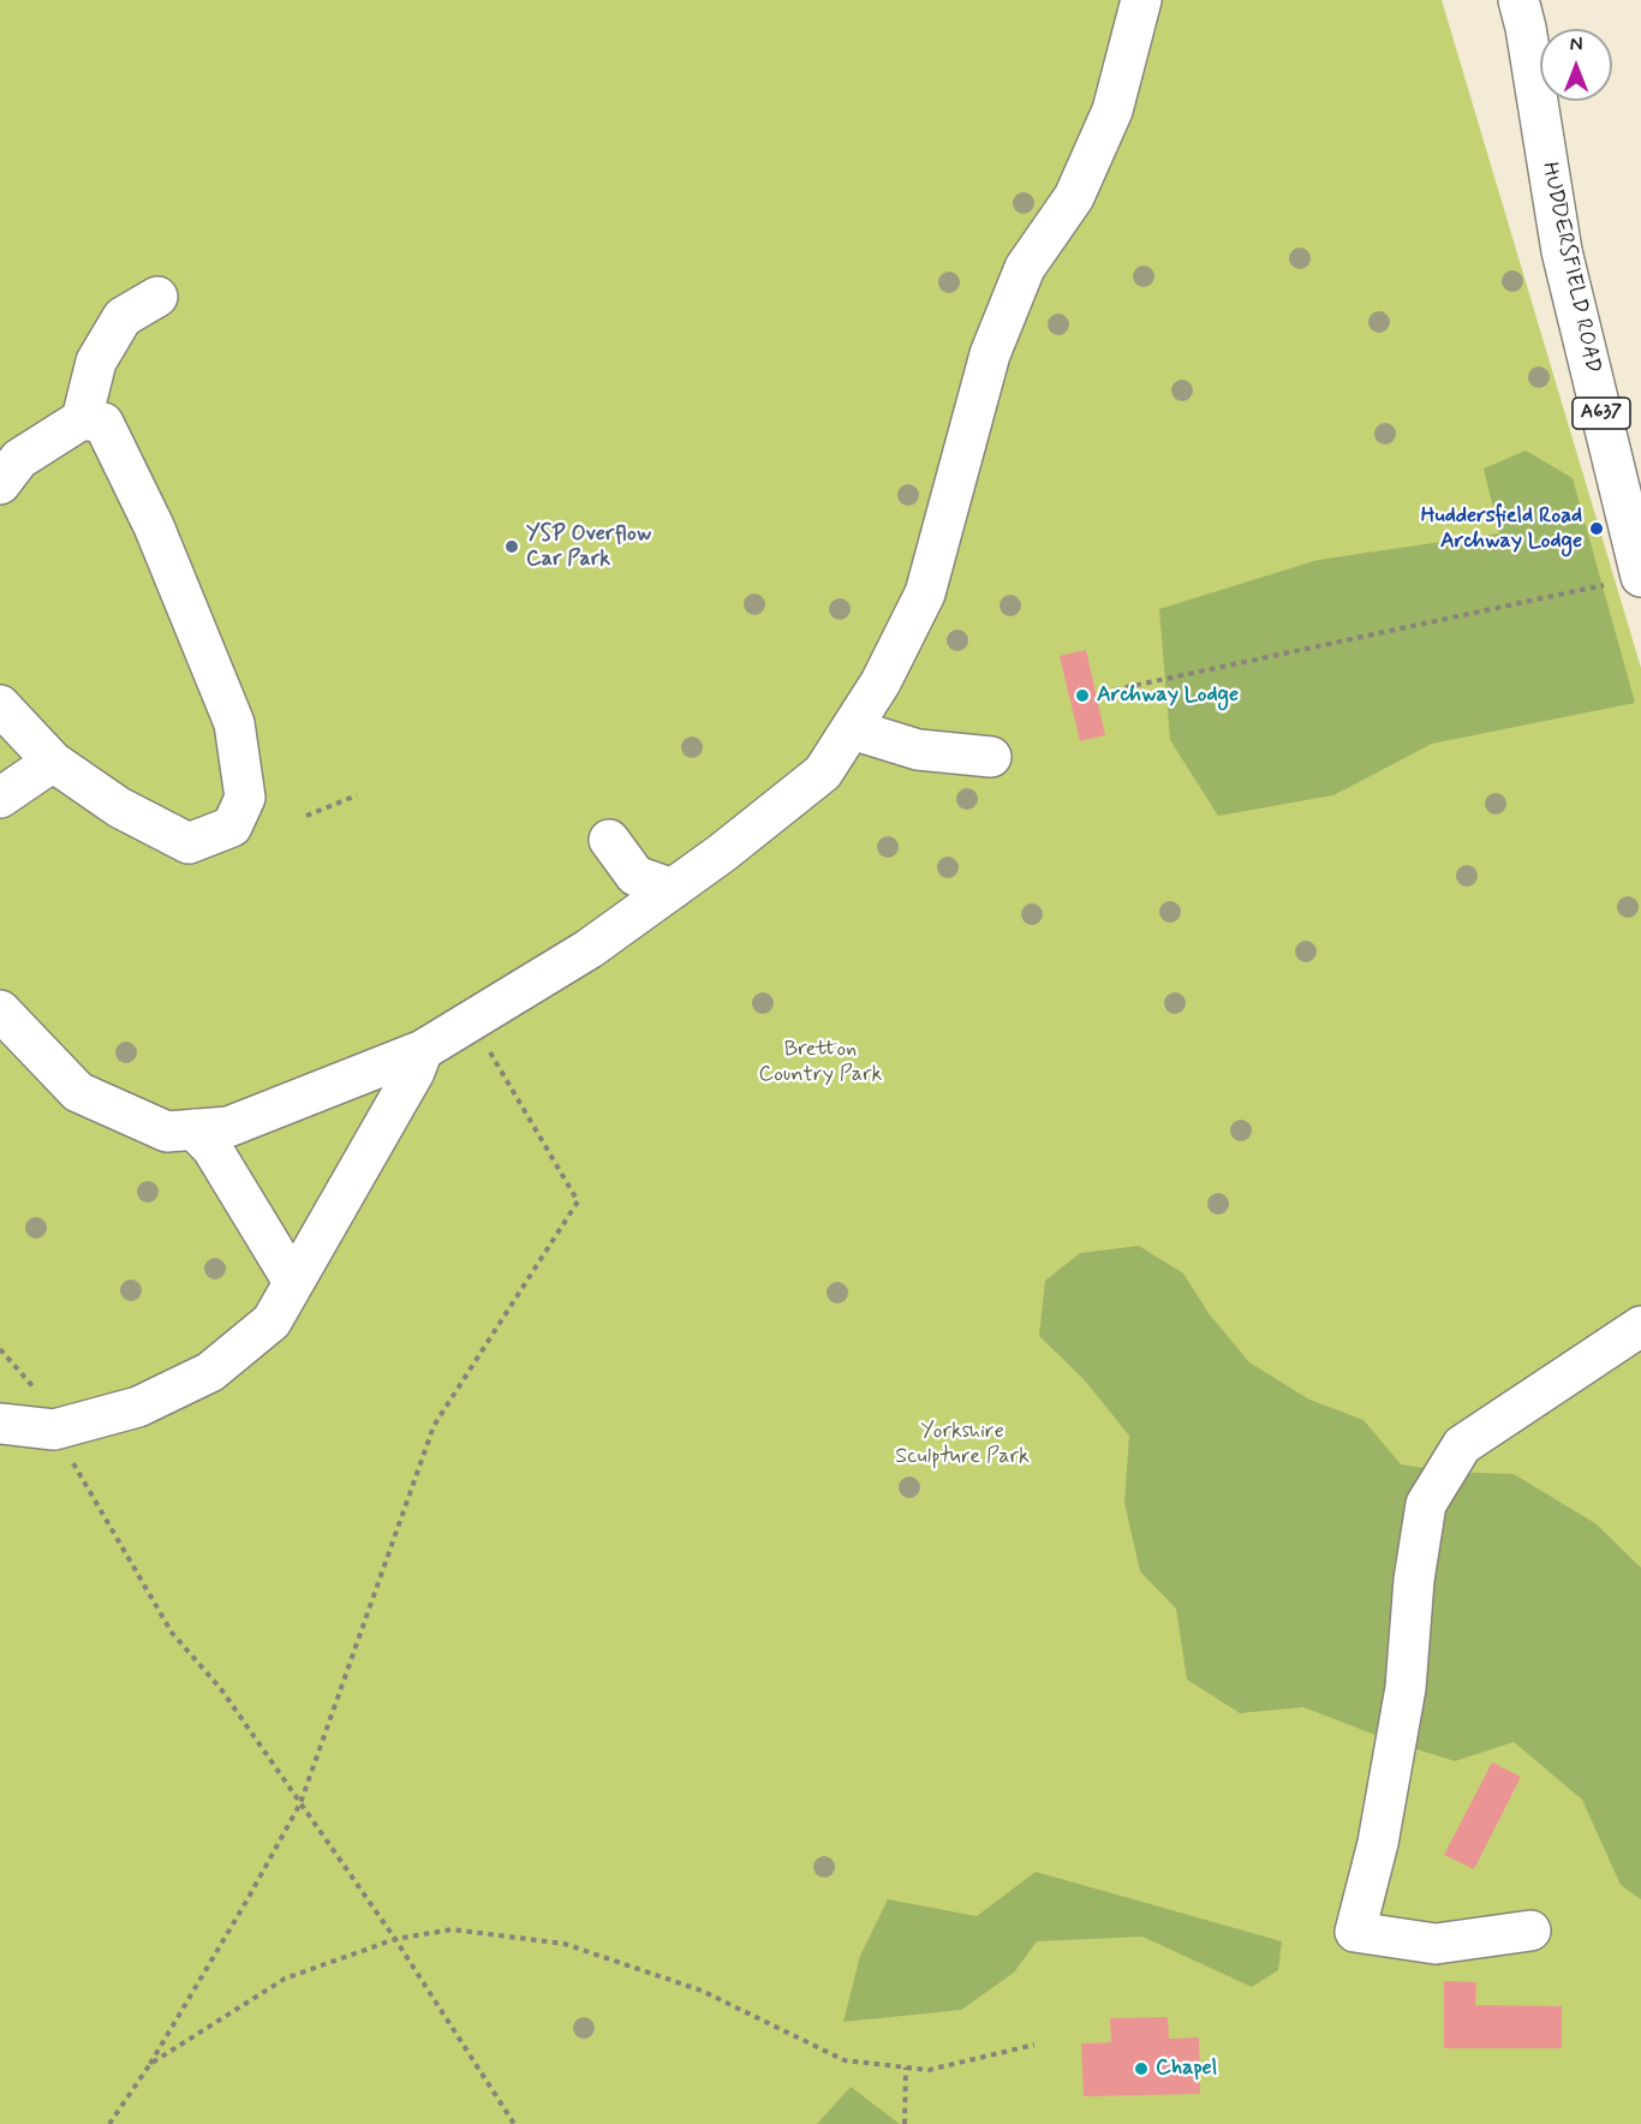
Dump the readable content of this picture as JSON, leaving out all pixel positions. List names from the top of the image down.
{
  "streets": {
    "main road": ["HUDDERSFIELD ROAD", "A637"]
  },
  "parks": ["Bretton Country Park", "Yorkshire Sculpture Park"],
  "places": [
    "Huddersfield Road Archway Lodge",
    "YSP Overflow Car Park",
    "Archway Lodge",
    "Chapel"
  ],
  "north": "top"
}
